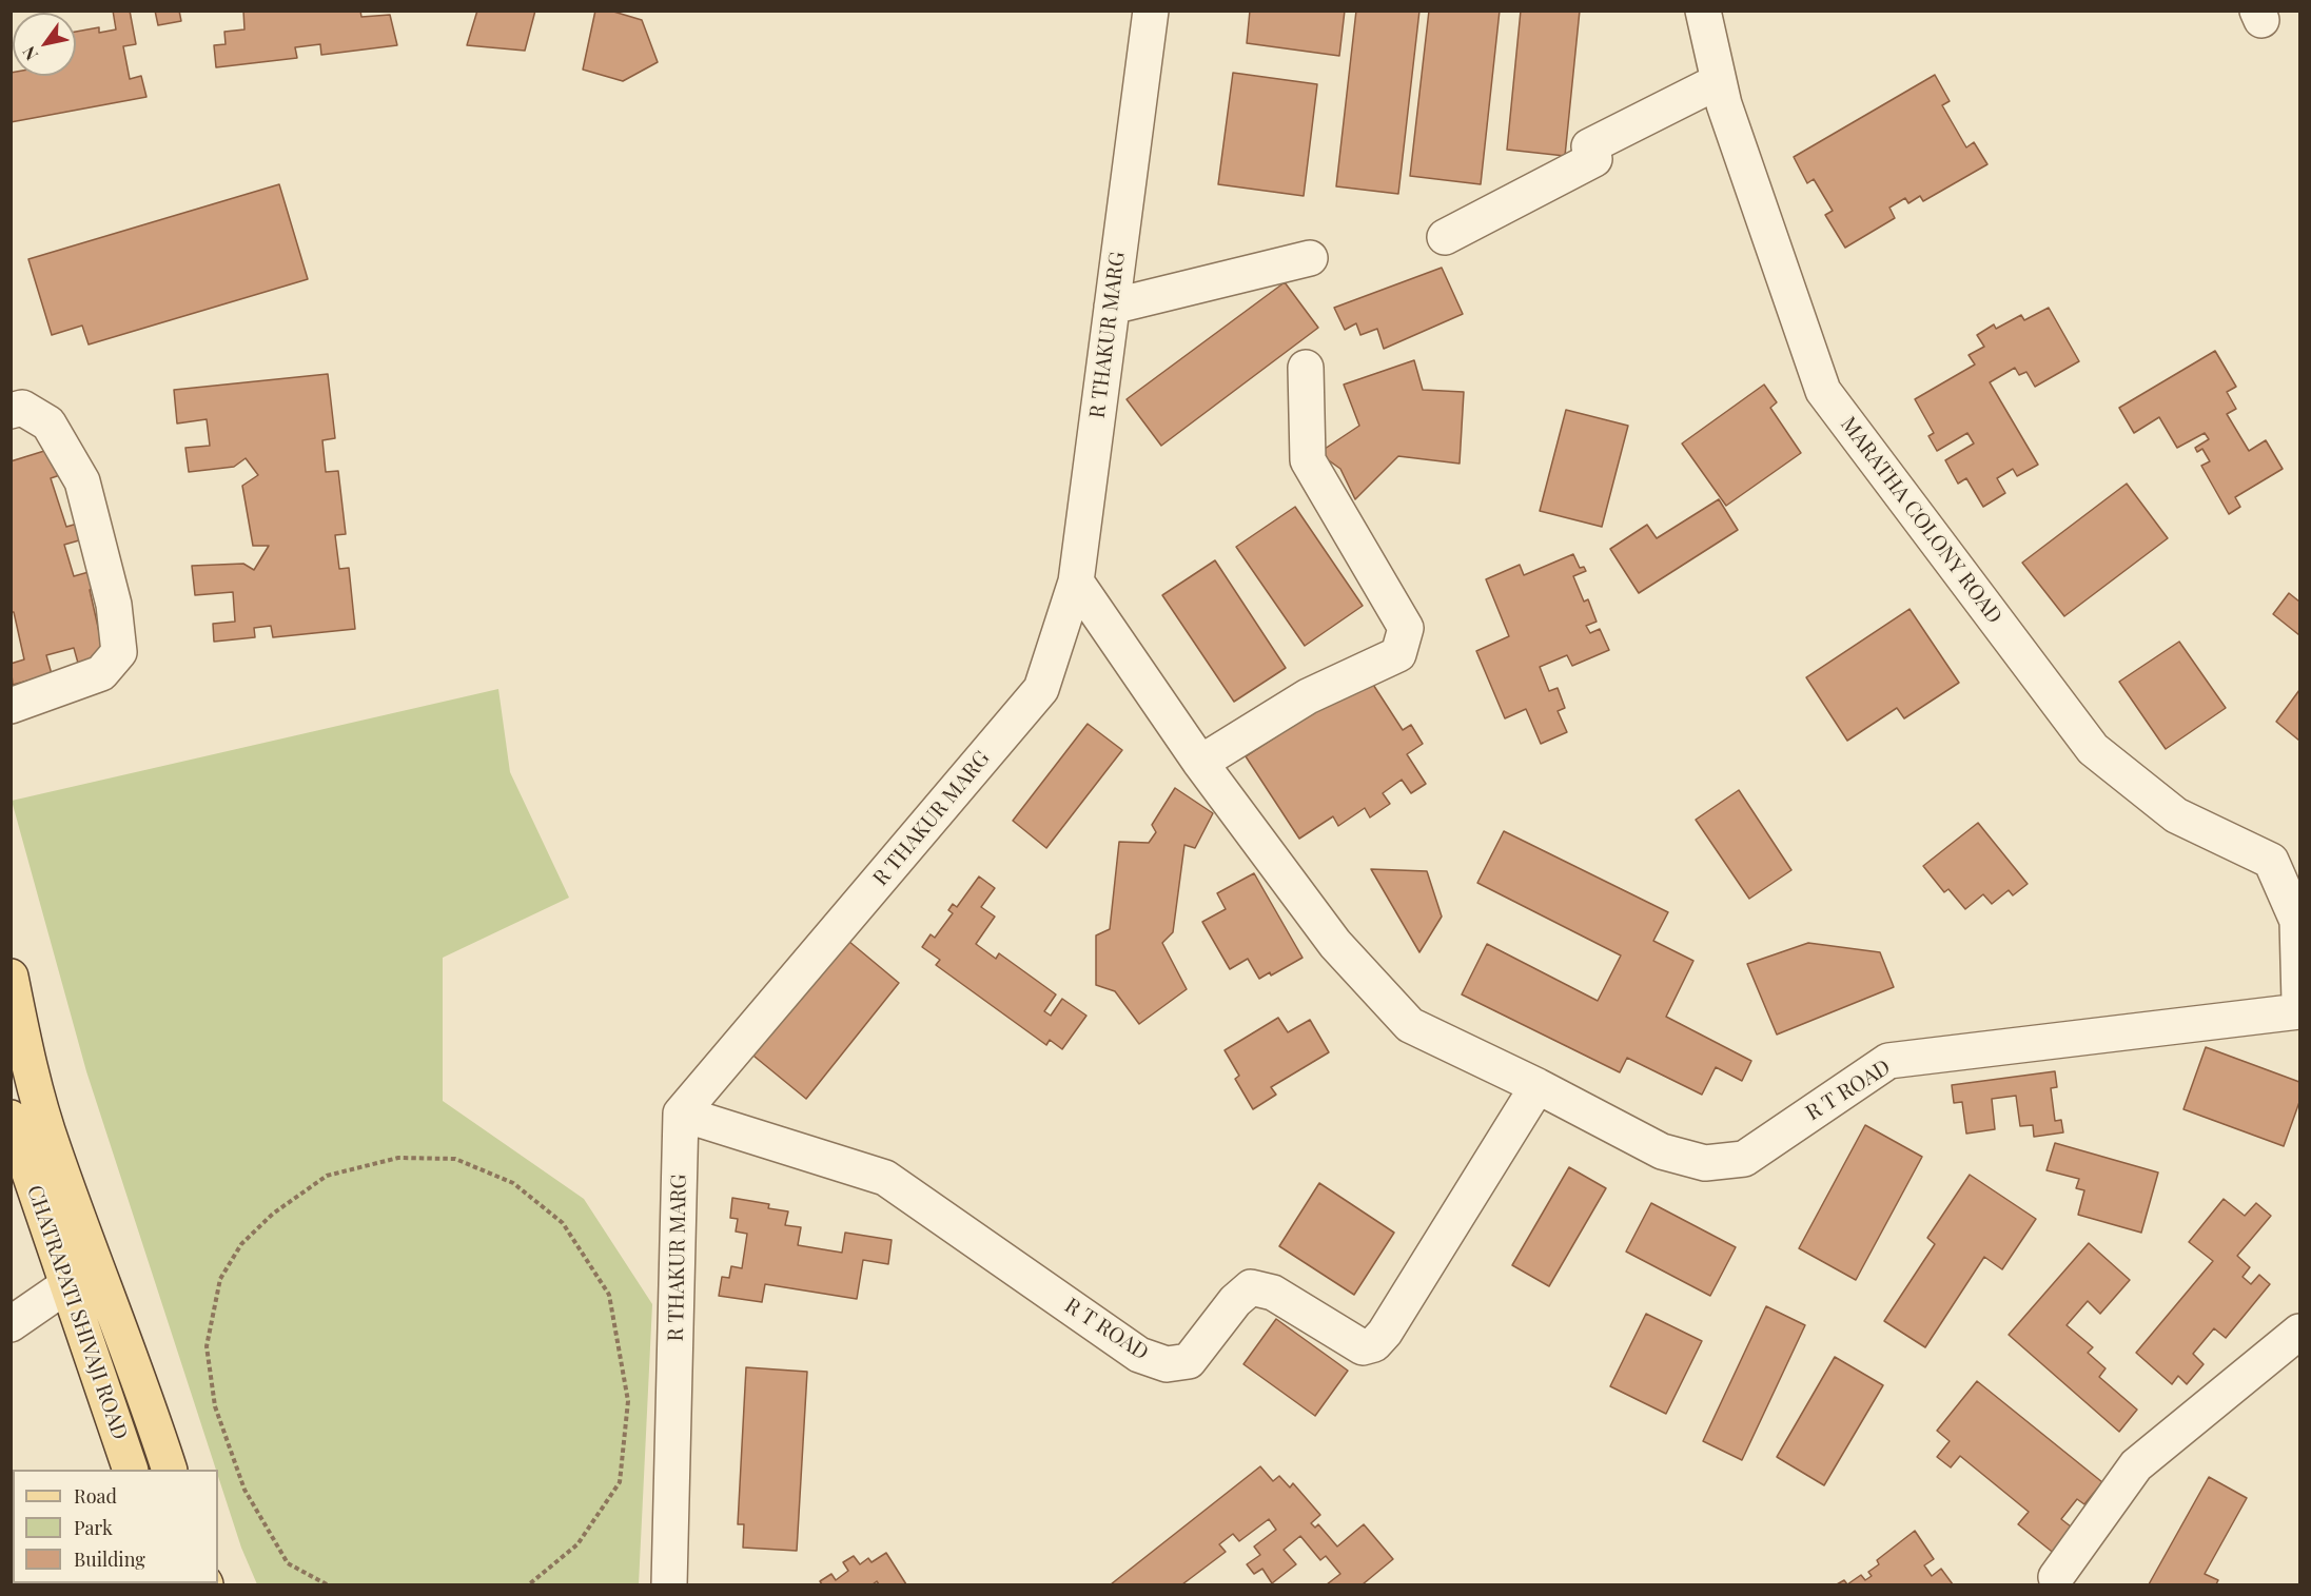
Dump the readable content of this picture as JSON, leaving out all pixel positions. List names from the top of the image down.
{
  "streets": {
    "main road": ["CHATRAPATI SHIVAJI ROAD"],
    "street": ["R THAKUR MARG", "MARATHA COLONY ROAD", "R T ROAD"]
  },
  "crossings": [
    ["R THAKUR MARG", "R T ROAD"]
  ],
  "legend": ["Road", "Park", "Building"],
  "north": "bottom left"
}
